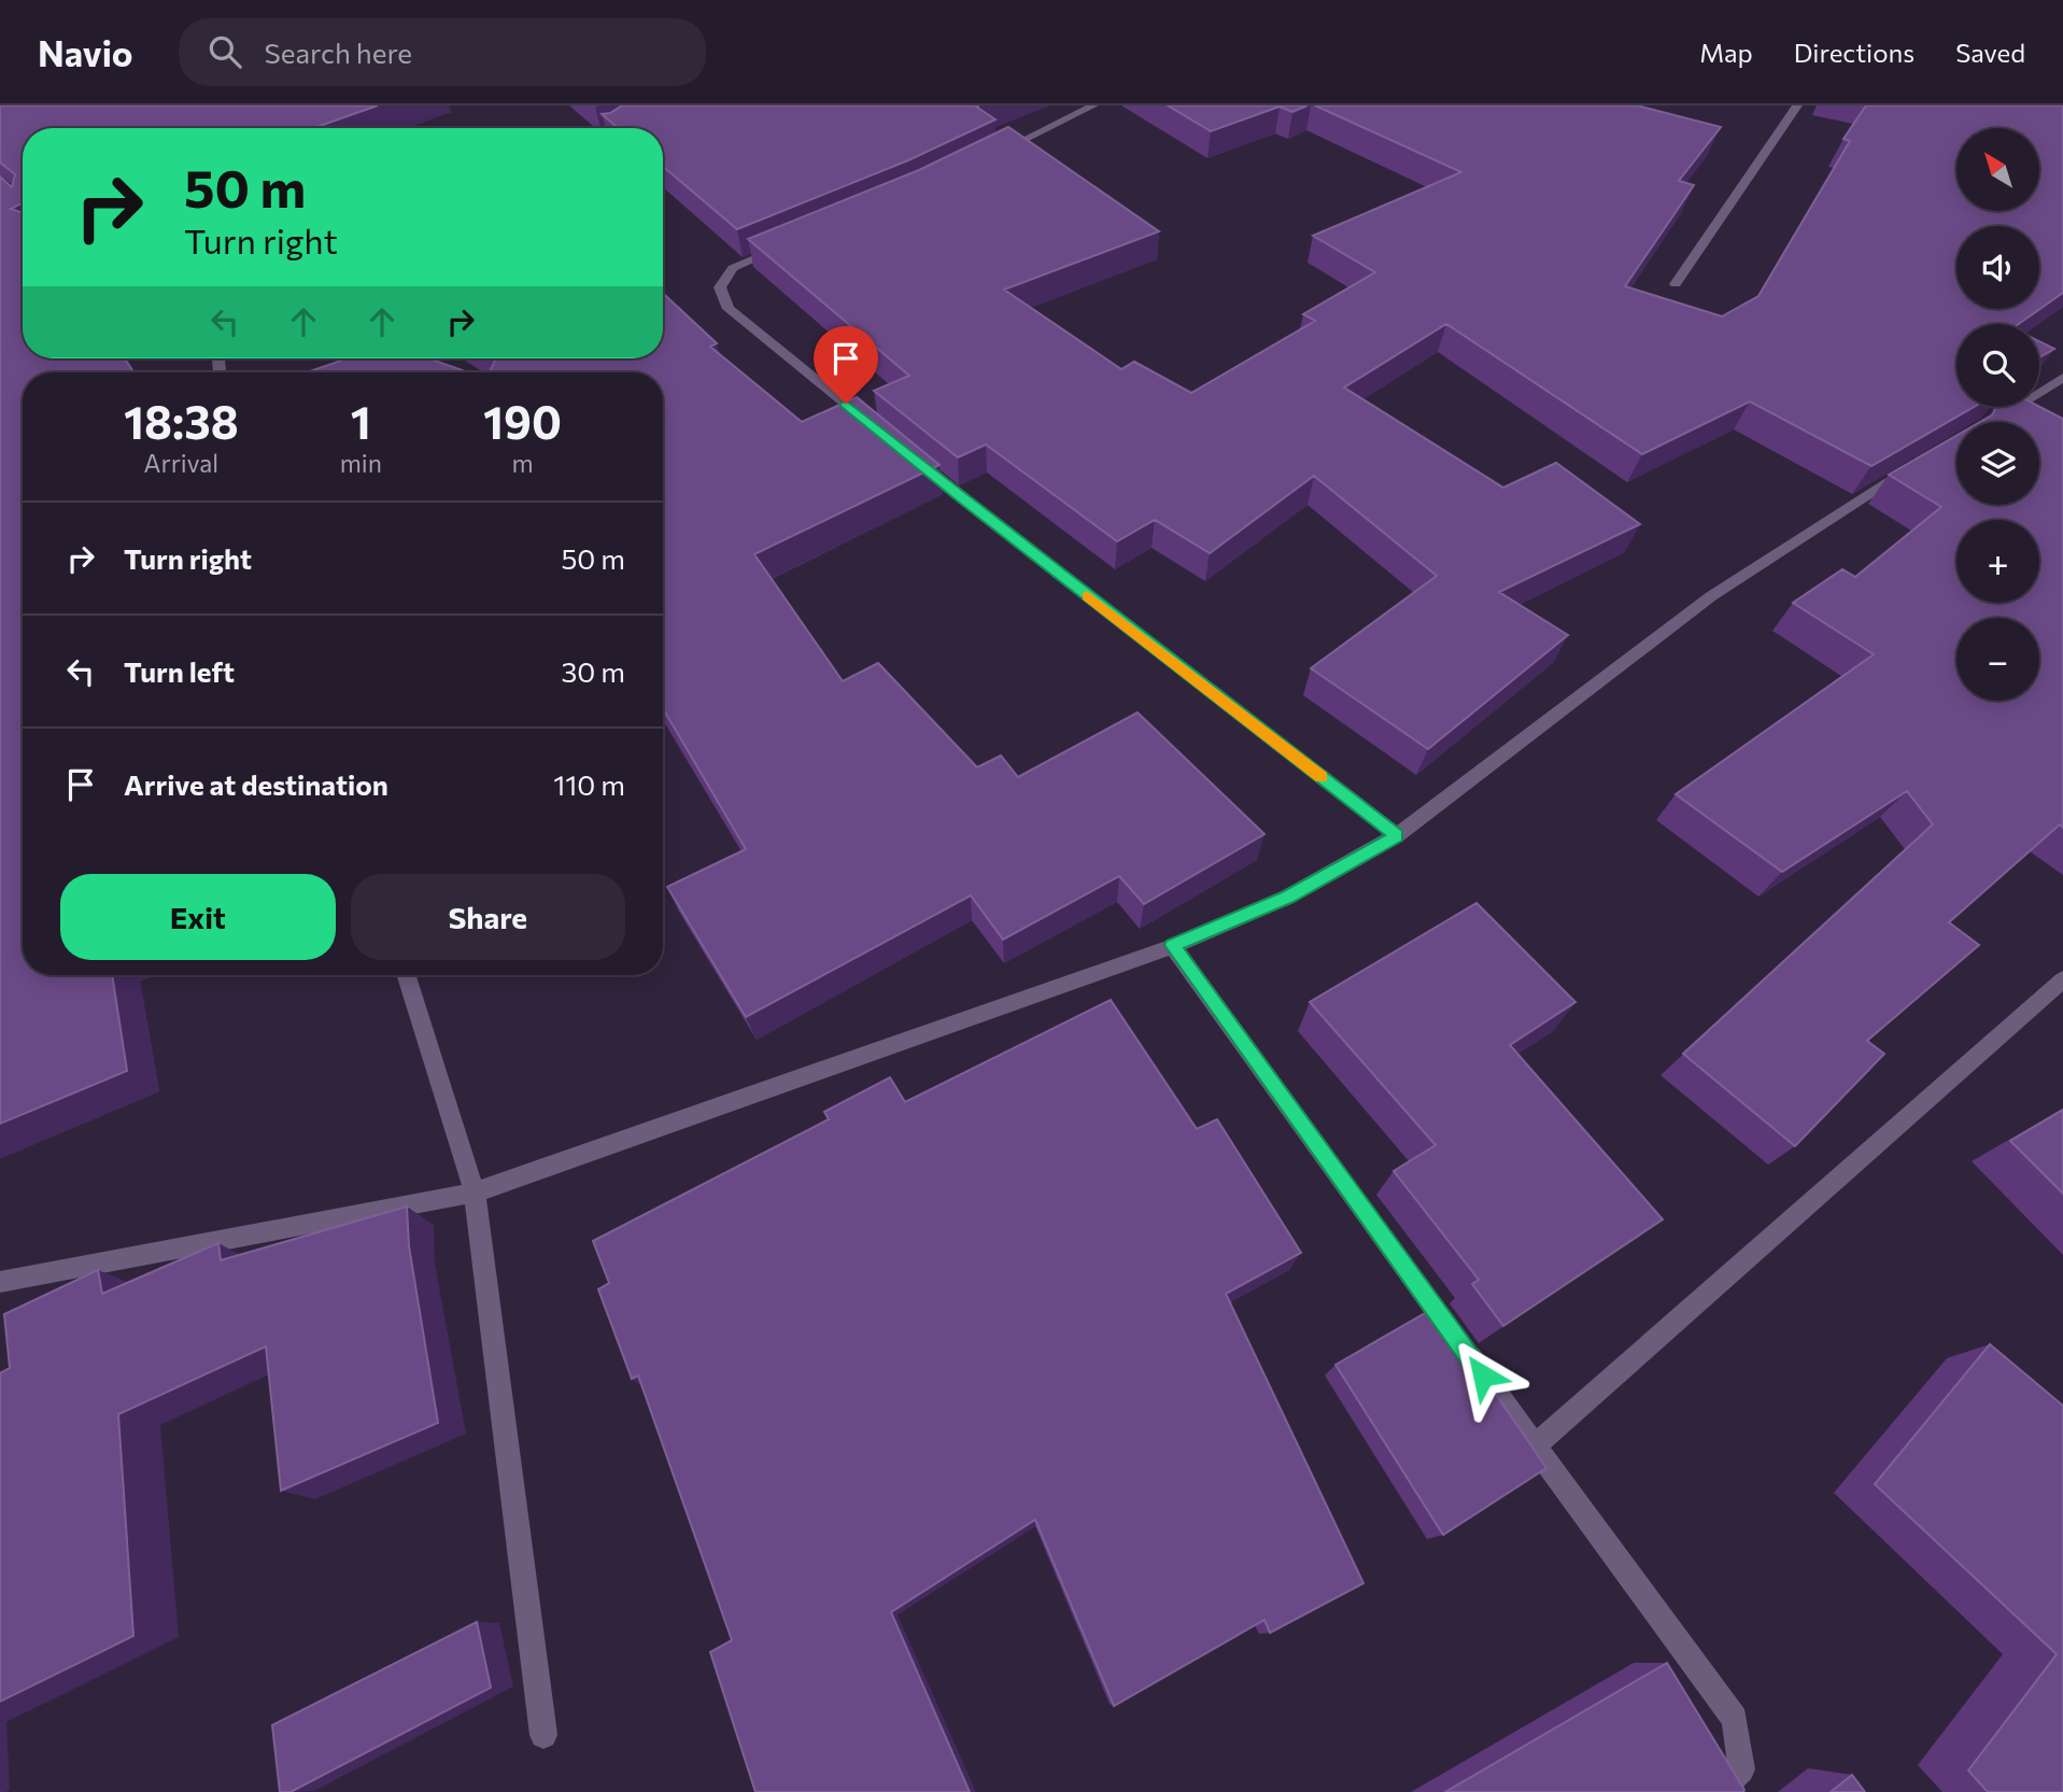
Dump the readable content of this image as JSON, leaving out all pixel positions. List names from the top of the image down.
{
  "north": "top left",
  "page": {
    "header": "Navio",
    "search": "Search here",
    "nav": ["Map", "Directions", "Saved"],
    "map_buttons": ["+", "−"],
    "turn": ["50 m", "Turn right"],
    "eta": [
      "18:38",
      "Arrival",
      "1",
      "min",
      "190",
      "m"
    ],
    "list": [
      {
        "name": "Turn right",
        "value": "50 m"
      },
      {
        "name": "Turn left",
        "value": "30 m"
      },
      {
        "name": "Arrive at destination",
        "value": "110 m"
      }
    ],
    "buttons": ["Exit", "Share"]
  }
}
